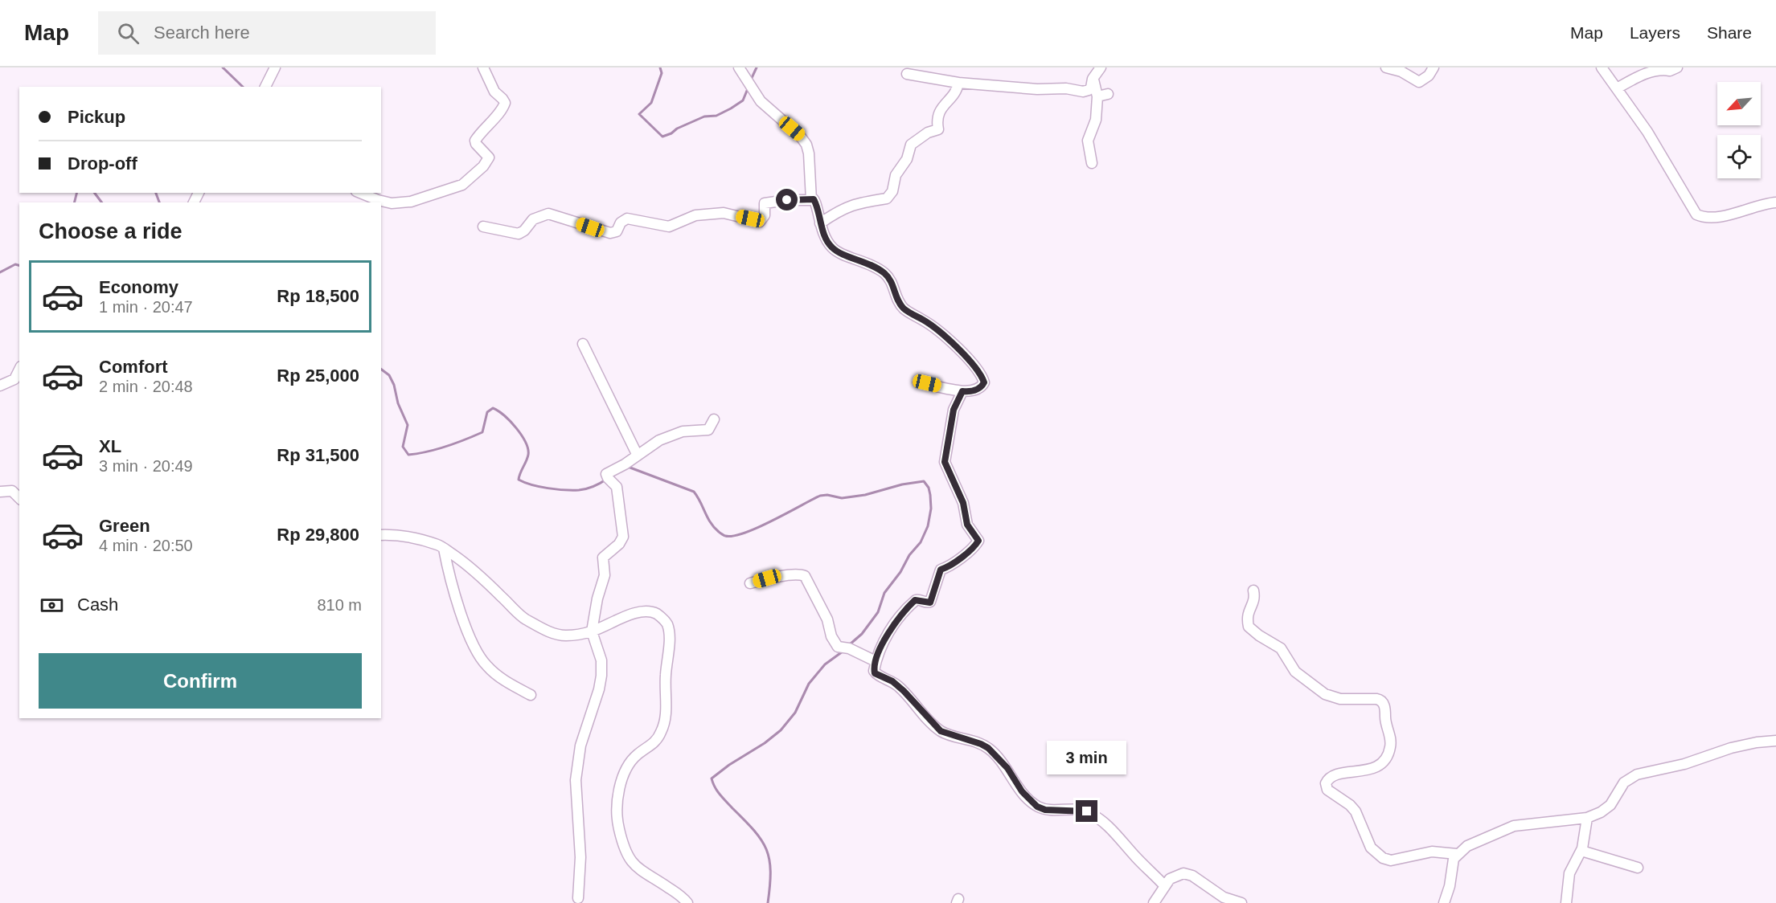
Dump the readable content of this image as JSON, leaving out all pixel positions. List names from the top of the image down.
{
  "north": "bottom left",
  "page": {
    "header": "Map",
    "search": "Search here",
    "nav": ["Map", "Layers", "Share"],
    "banner": ["Pickup", "Drop-off"],
    "heading": "Choose a ride",
    "list": [
      {
        "name": "Economy",
        "note": "1 min · 20:47",
        "value": "Rp 18,500"
      },
      {
        "name": "Comfort",
        "note": "2 min · 20:48",
        "value": "Rp 25,000"
      },
      {
        "name": "XL",
        "note": "3 min · 20:49",
        "value": "Rp 31,500"
      },
      {
        "name": "Green",
        "note": "4 min · 20:50",
        "value": "Rp 29,800"
      }
    ],
    "pay": ["Cash", "810 m"],
    "buttons": "Confirm",
    "bubble": "3 min"
  }
}
